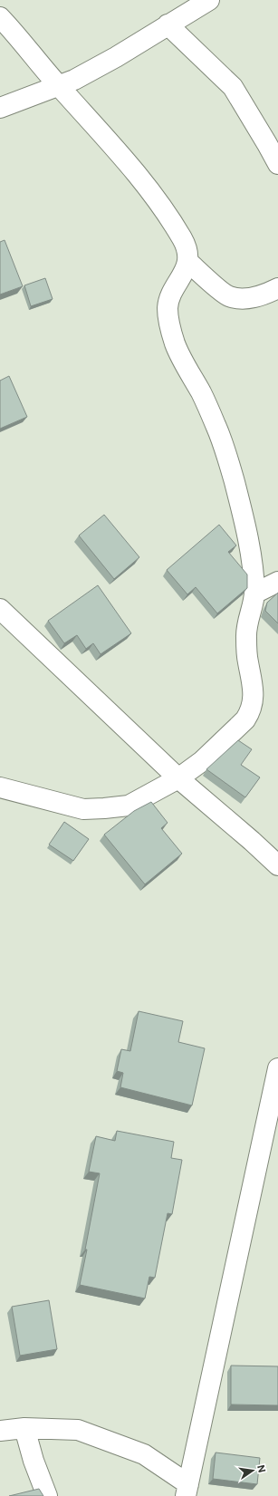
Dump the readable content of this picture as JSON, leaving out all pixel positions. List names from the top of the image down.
{
  "north": "right"
}
